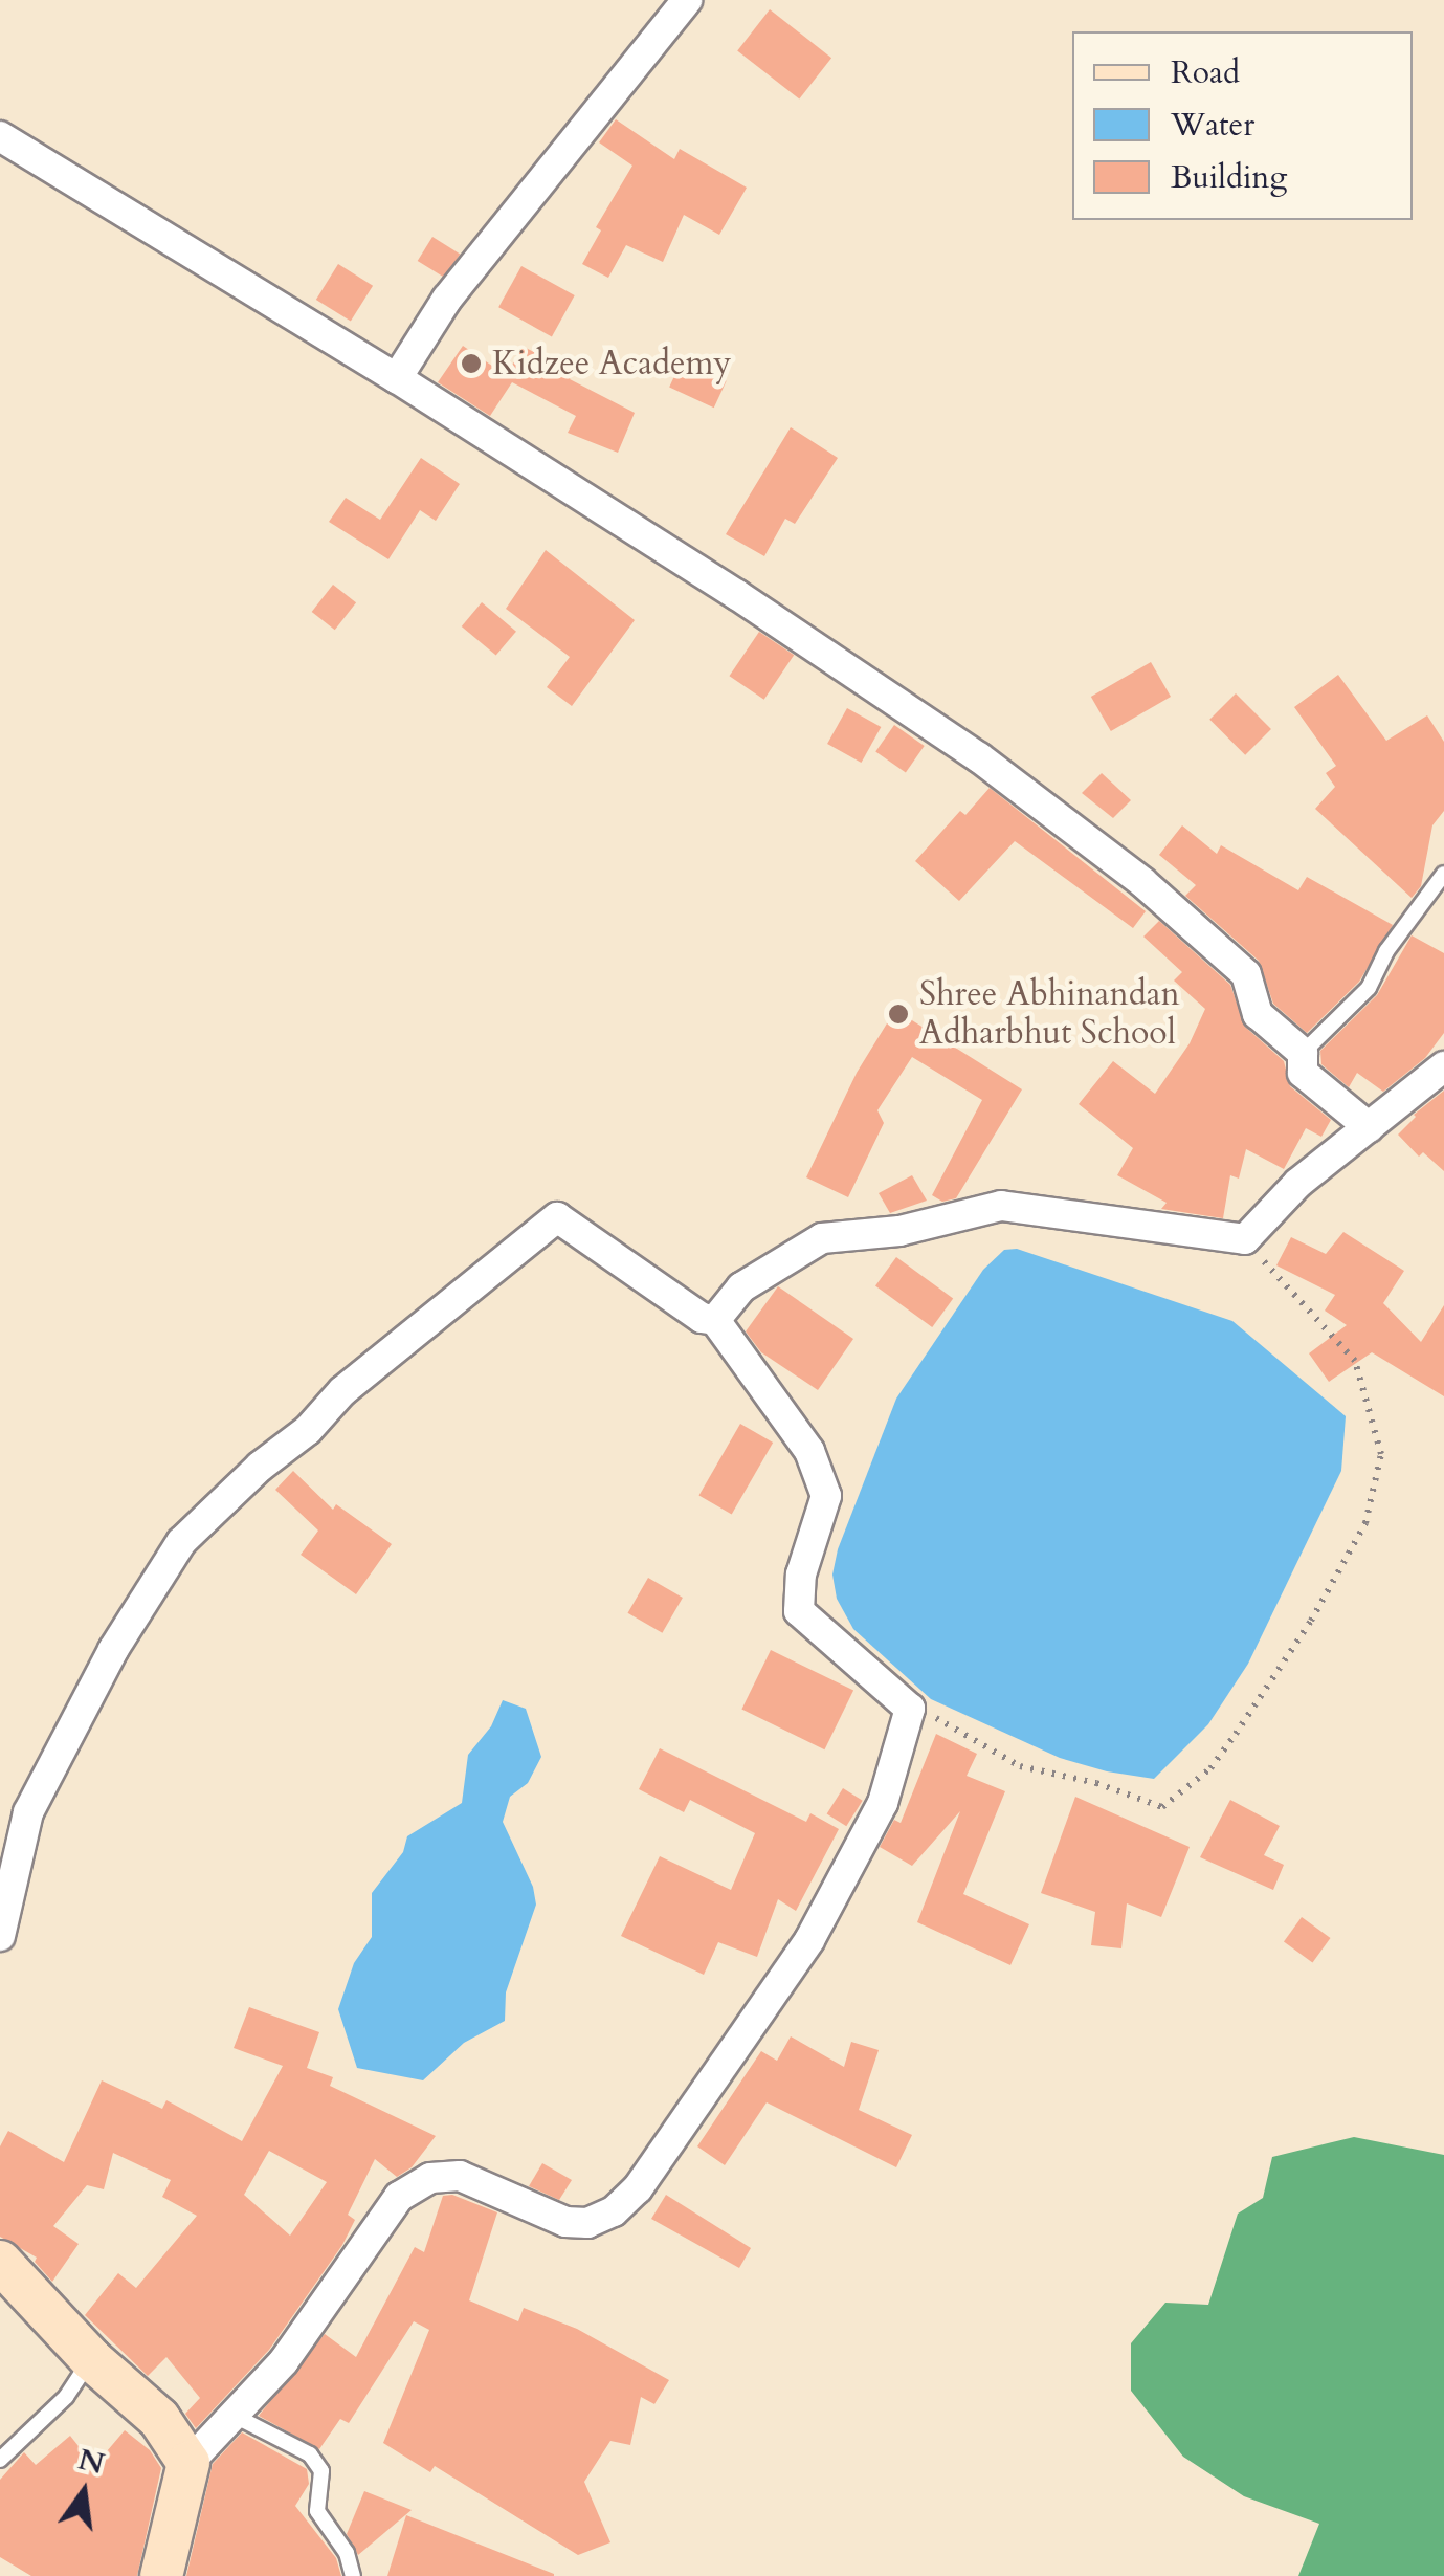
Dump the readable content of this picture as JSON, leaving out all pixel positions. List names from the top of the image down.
{
  "places": ["Kidzee Academy", "Shree Abhinandan Adharbhut School"],
  "legend": ["Road", "Water", "Building"],
  "north": "top"
}
